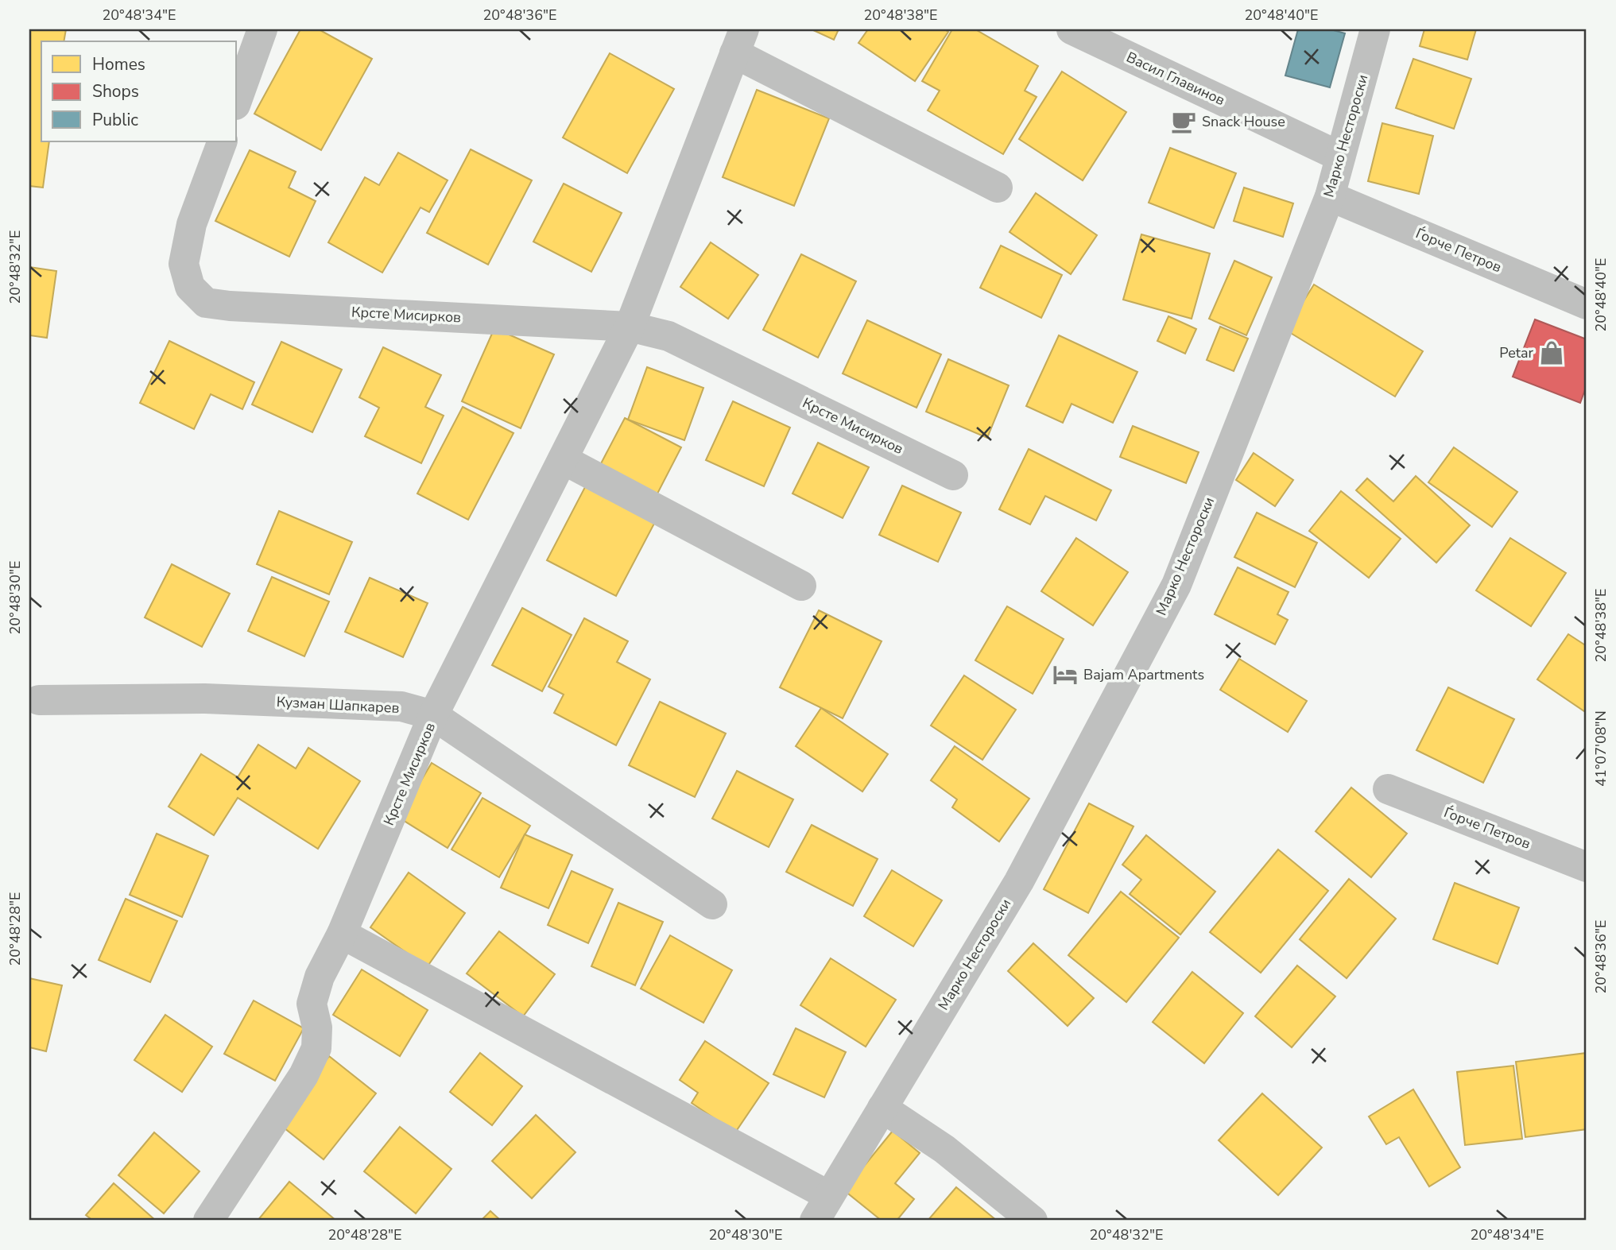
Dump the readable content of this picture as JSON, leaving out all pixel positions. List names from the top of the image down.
{
  "streets": {
    "street": [
      "Васил Главинов",
      "Марко Нестороски",
      "Ѓорче Петров",
      "Крсте Мисирков",
      "Кузман Шапкарев"
    ]
  },
  "crossings": [
    ["Васил Главинов", "Марко Нестороски"],
    ["Марко Нестороски", "Ѓорче Петров"],
    ["Крсте Мисирков", "Кузман Шапкарев"]
  ],
  "places": {
    "cafe": ["Snack House"],
    "shop": ["Petar"],
    "hotel": ["Bajam Apartments"]
  },
  "legend": ["Homes", "Shops", "Public"],
  "coordinates": [
    "20°48'34\"E",
    "20°48'36\"E",
    "20°48'38\"E",
    "20°48'40\"E",
    "20°48'32\"E",
    "20°48'30\"E",
    "41°07'08\"N",
    "20°48'28\"E"
  ]
}
